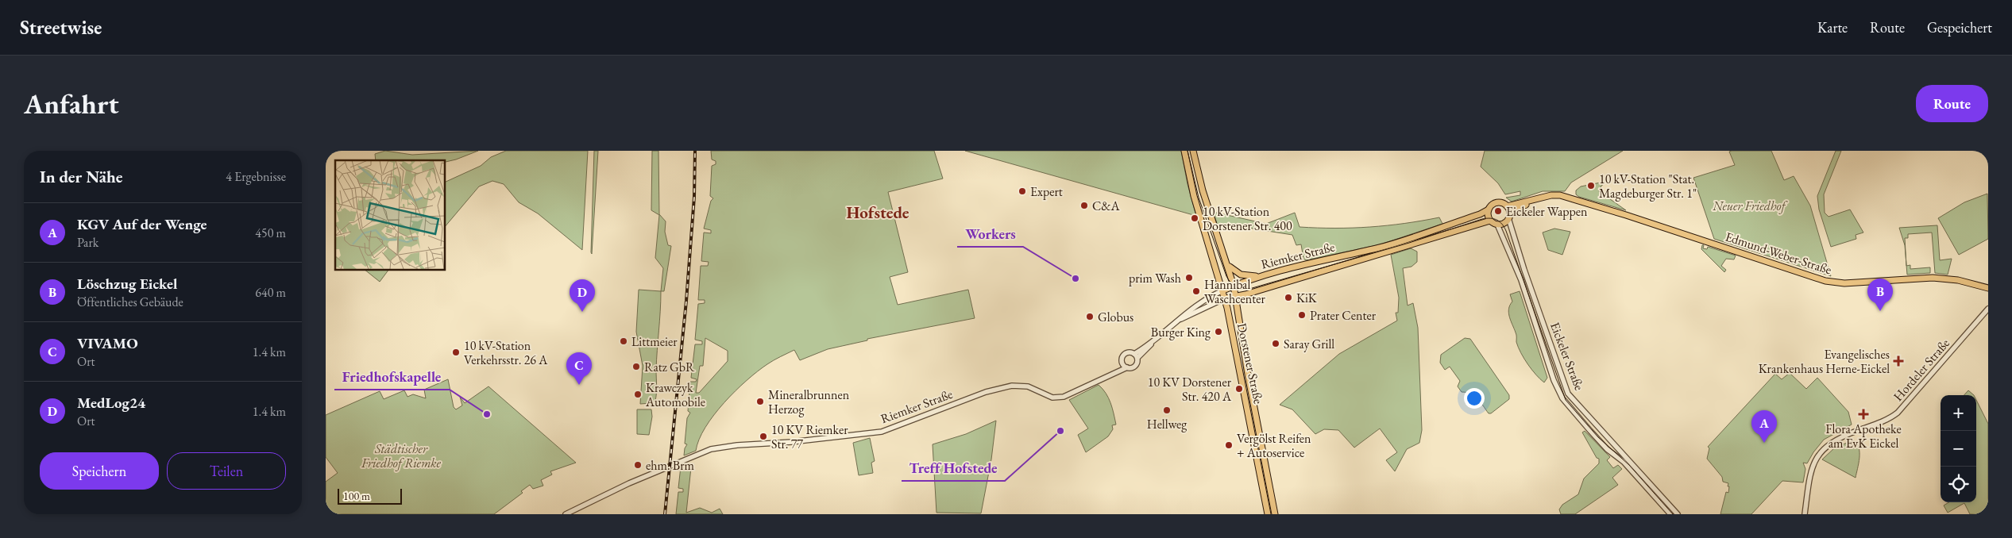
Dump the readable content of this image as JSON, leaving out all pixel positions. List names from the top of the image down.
{
  "streets": {
    "main road": ["Edmund-Weber-Straße", "Riemker Straße", "Dorstener Straße"],
    "street": ["Eickeler Straße", "Hordeler Straße"]
  },
  "crossings": [
    ["Riemker Straße", "Eickeler Straße"],
    ["Riemker Straße", "Dorstener Straße"]
  ],
  "districts": ["Hofstede"],
  "parks": ["Neuer Friedhof", "Städtischer Friedhof Riemke"],
  "places": {
    "other": [
      "10 kV-Station \"Stat. Magdeburger Str. 1\"",
      "Expert",
      "C&A",
      "Eickeler Wappen",
      "10 kV-Station Dorstener Str. 400",
      "prim Wash",
      "Workers",
      "Hannibal Waschcenter",
      "KiK",
      "Prater Center",
      "Globus",
      "Burger King",
      "Littmeier",
      "Saray Grill",
      "10 kV-Station Verkehrsstr. 26 A",
      "Ratz GbR",
      "10 KV Dorstener Str. 420 A",
      "Krawczyk Automobile",
      "Mineralbrunnen Herzog",
      "Hellweg",
      "Friedhofskapelle",
      "Treff Hofstede",
      "10 KV Riemker Str. 77",
      "Vergölst Reifen + Autoservice",
      "ehm. Brm"
    ],
    "health": ["Evangelisches Krankenhaus Herne-Eickel", "Flora Apotheke am EvK Eickel"]
  },
  "scale_bar": "100 m",
  "page": {
    "header": "Streetwise",
    "nav": ["Karte", "Route", "Gespeichert"],
    "buttons": [
      "Route",
      ["Speichern", "Teilen"]
    ],
    "title": "Anfahrt",
    "heading": ["In der Nähe", "4 Ergebnisse"],
    "list": [
      {
        "mark": "A",
        "name": "KGV Auf der Wenge",
        "note": "Park",
        "value": "450 m"
      },
      {
        "mark": "B",
        "name": "Löschzug Eickel",
        "note": "Öffentliches Gebäude",
        "value": "640 m"
      },
      {
        "mark": "C",
        "name": "VIVAMO",
        "note": "Ort",
        "value": "1.4 km"
      },
      {
        "mark": "D",
        "name": "MedLog24",
        "note": "Ort",
        "value": "1.4 km"
      }
    ],
    "pins": [
      "B",
      "D",
      "C",
      "A"
    ],
    "map_buttons": ["+", "−"],
    "scale": "100 m"
  }
}
